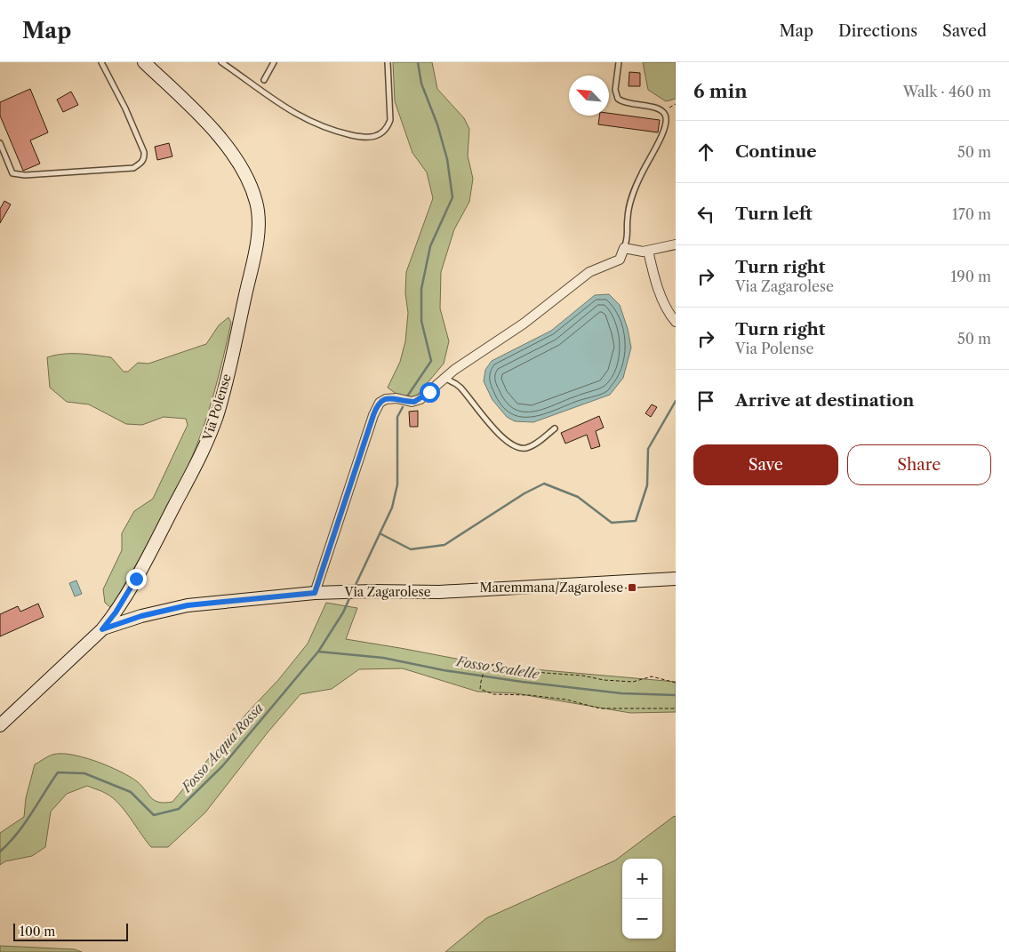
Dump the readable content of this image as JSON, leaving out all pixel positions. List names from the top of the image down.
{
  "streets": {
    "main road": ["Via Polense", "Via Zagarolese"]
  },
  "crossings": [
    ["Via Polense", "Via Zagarolese"]
  ],
  "water": ["Fosso Scalelle", "Fosso Acqua Rossa"],
  "places": {
    "transit": ["Maremmana/Zagarolese"]
  },
  "scale_bar": "100 m",
  "north": "top left",
  "page": {
    "header": "Map",
    "nav": ["Map", "Directions", "Saved"],
    "heading": ["6 min", "Walk · 460 m"],
    "list": [
      ["Continue", "50 m"],
      ["Turn left", "170 m"],
      ["Turn right", "Via Zagarolese", "190 m"],
      ["Turn right", "Via Polense", "50 m"],
      "Arrive at destination"
    ],
    "buttons": ["Save", "Share"],
    "map_buttons": ["+", "−"],
    "scale": "100 m"
  }
}
